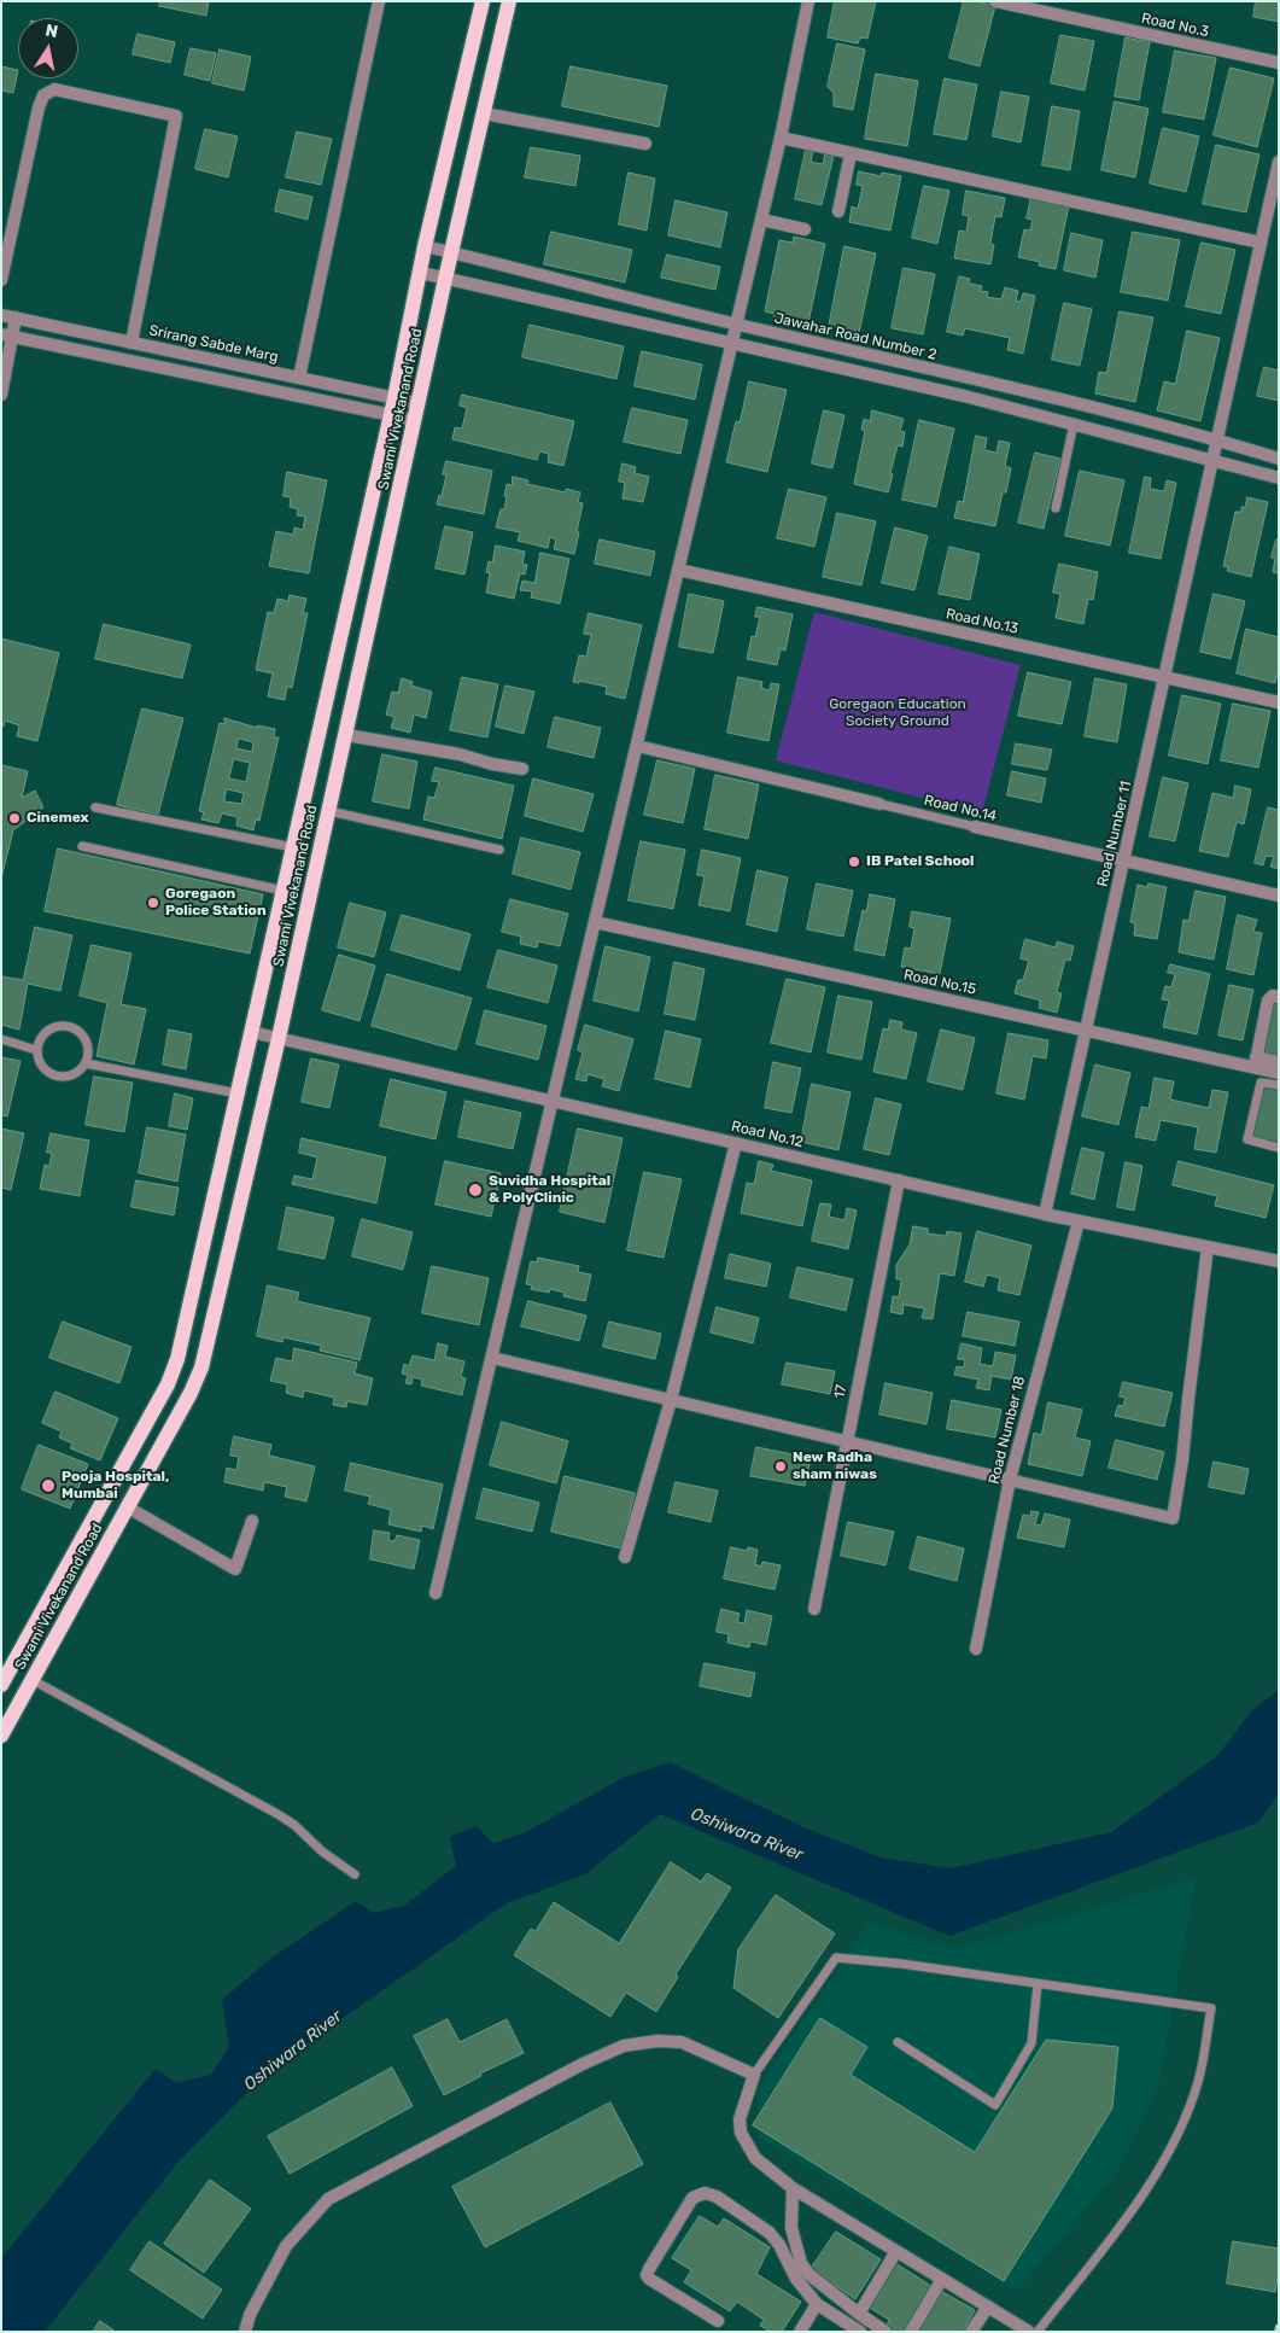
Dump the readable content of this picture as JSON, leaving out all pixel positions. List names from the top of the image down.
{
  "streets": {
    "main road": ["Swami Vivekanand Road"],
    "street": [
      "Road No.3",
      "Jawahar Road Number 2",
      "Srirang Sabde Marg",
      "Road No.13",
      "Road No.14",
      "Road Number 11",
      "Road No.15",
      "Road No.12",
      "17",
      "Road Number 18"
    ]
  },
  "crossings": [
    ["Jawahar Road Number 2", "Swami Vivekanand Road"],
    ["Jawahar Road Number 2", "Road Number 11"],
    ["Srirang Sabde Marg", "Swami Vivekanand Road"],
    ["Swami Vivekanand Road", "Road No.12"],
    ["Road No.13", "Road Number 11"],
    ["Road No.14", "Road Number 11"],
    ["Road Number 11", "Road No.15"],
    ["Road Number 11", "Road No.12"],
    ["Road No.12", "17"],
    ["Road No.12", "Road Number 18"]
  ],
  "water": ["Oshiwara River"],
  "parks": ["Goregaon Education Society Ground"],
  "places": [
    "Cinemex",
    "IB Patel School",
    "Goregaon Police Station",
    "Suvidha Hospital & PolyClinic",
    "New Radha sham niwas",
    "Pooja Hospital, Mumbai"
  ],
  "north": "top"
}
